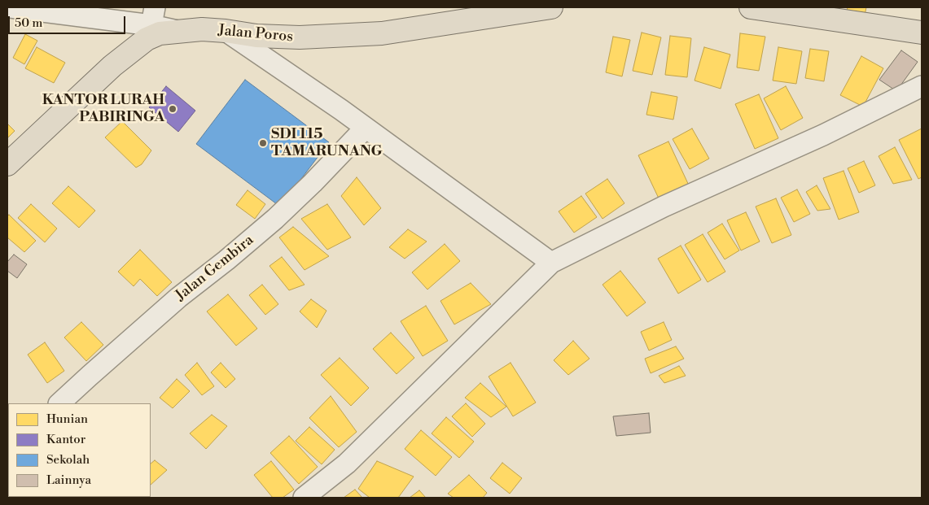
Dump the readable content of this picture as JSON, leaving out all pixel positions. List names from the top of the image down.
{
  "streets": {
    "main road": ["Jalan Poros"],
    "street": ["Jalan Gembira"]
  },
  "places": ["KANTOR LURAH PABIRINGA", "SDI 115 TAMARUNANG"],
  "legend": [
    "Hunian",
    "Kantor",
    "Sekolah",
    "Lainnya"
  ],
  "scale_bar": "50 m"
}
